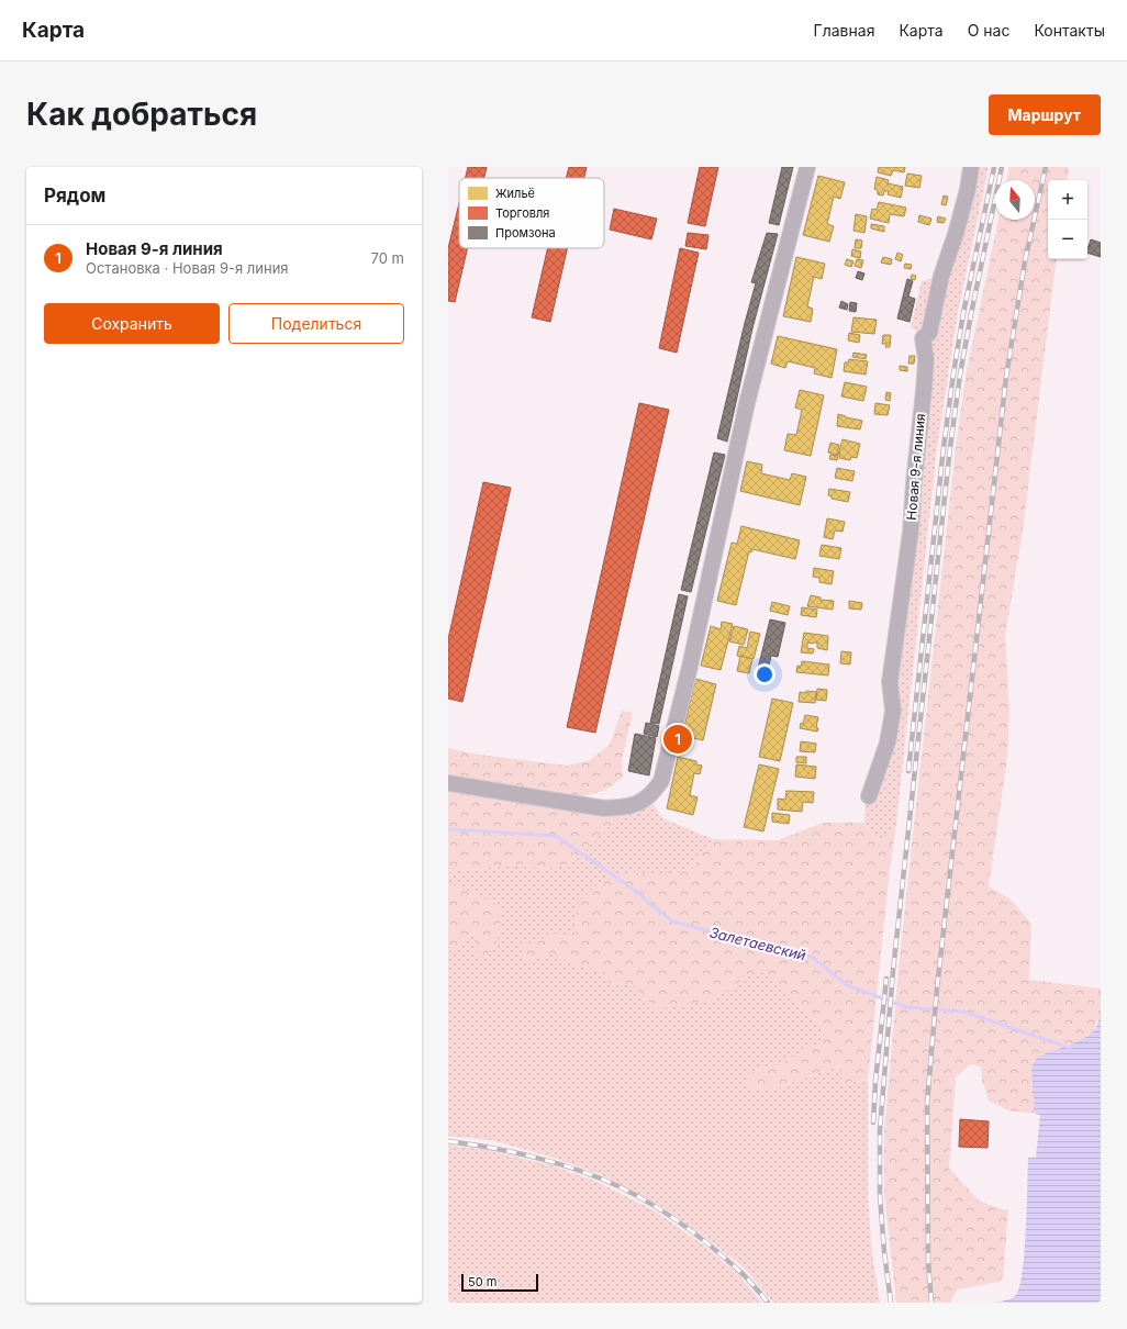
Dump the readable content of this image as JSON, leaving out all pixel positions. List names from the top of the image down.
{
  "streets": {
    "street": ["Новая 9-я линия"]
  },
  "water": ["Залетаевский"],
  "legend": ["Жильё", "Торговля", "Промзона"],
  "scale_bar": "50 m",
  "north": "top",
  "page": {
    "header": "Карта",
    "nav": [
      "Главная",
      "Карта",
      "О нас",
      "Контакты"
    ],
    "buttons": [
      "Маршрут",
      ["Сохранить", "Поделиться"]
    ],
    "title": "Как добраться",
    "heading": "Рядом",
    "map_buttons": ["+", "−"],
    "list": [
      {
        "mark": "1",
        "name": "Новая 9-я линия",
        "note": "Остановка · Новая 9-я линия",
        "value": "70 m"
      }
    ],
    "pins": "1",
    "scale": "50 m"
  }
}
